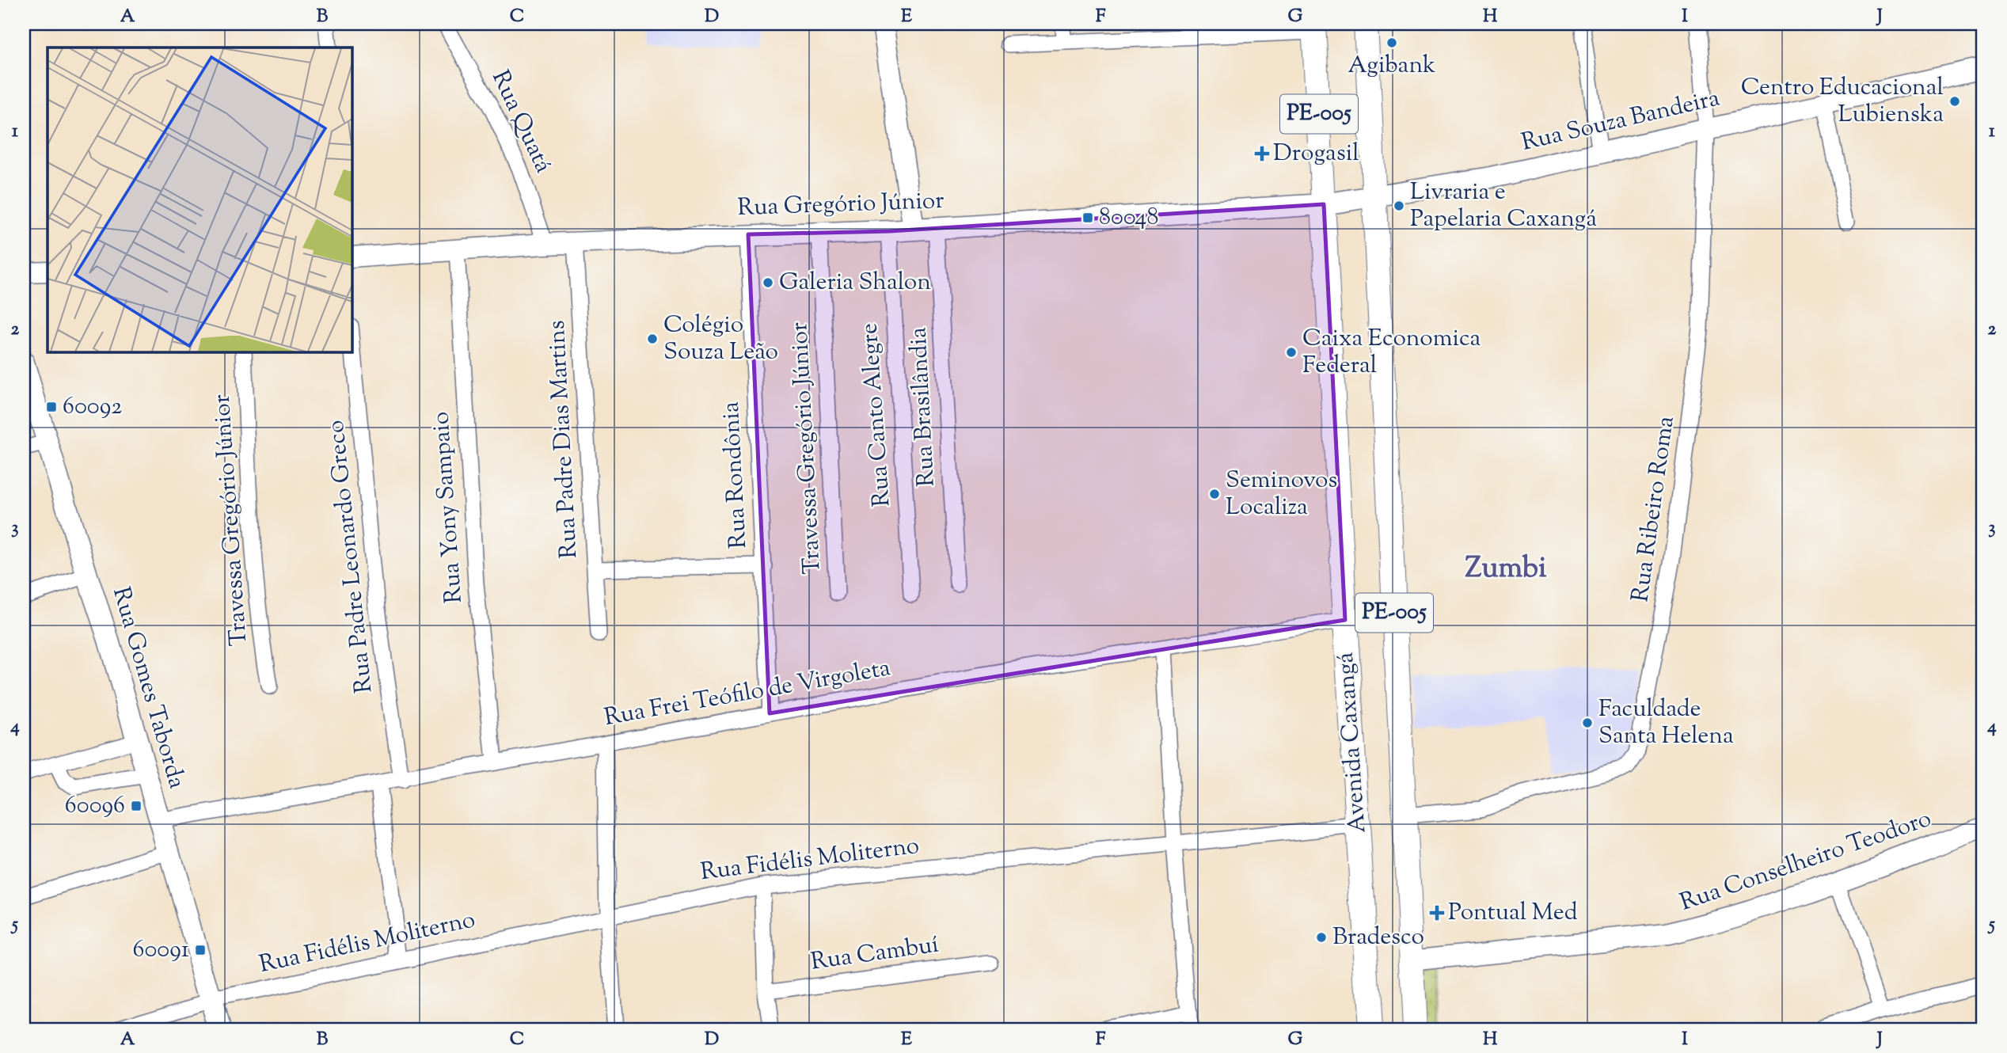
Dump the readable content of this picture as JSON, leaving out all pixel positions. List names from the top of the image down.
{
  "streets": {
    "main road": [
      "PE-005",
      "Rua Souza Bandeira",
      "Rua Gregório Júnior",
      "Rua Gomes Taborda",
      "Avenida Caxangá",
      "Rua Conselheiro Teodoro"
    ],
    "street": [
      "Rua Quatá",
      "Rua Brasilândia",
      "Rua Canto Alegre",
      "Rua Padre Dias Martins",
      "Travessa Gregório Júnior",
      "Rua Rondônia",
      "Rua Yony Sampaio",
      "Rua Ribeiro Roma",
      "Rua Padre Leonardo Greco",
      "Rua Frei Teófilo de Virgoleta",
      "Rua Fidélis Moliterno",
      "Rua Cambuí"
    ]
  },
  "crossings": [
    ["Rua Souza Bandeira", "Rua Gregório Júnior"],
    ["Rua Souza Bandeira", "Rua Ribeiro Roma"],
    ["Rua Souza Bandeira", "Avenida Caxangá"],
    ["Rua Quatá", "Rua Gregório Júnior"],
    ["Rua Gregório Júnior", "Rua Brasilândia"],
    ["Rua Gregório Júnior", "Rua Canto Alegre"],
    ["Rua Gregório Júnior", "Rua Padre Dias Martins"],
    ["Rua Gregório Júnior", "Travessa Gregório Júnior"],
    ["Rua Gregório Júnior", "Rua Rondônia"],
    ["Rua Gregório Júnior", "Rua Yony Sampaio"],
    ["Rua Gregório Júnior", "Avenida Caxangá"],
    ["Rua Rondônia", "Rua Frei Teófilo de Virgoleta"],
    ["Rua Yony Sampaio", "Rua Frei Teófilo de Virgoleta"],
    ["Rua Ribeiro Roma", "Avenida Caxangá"],
    ["Rua Padre Leonardo Greco", "Rua Frei Teófilo de Virgoleta"],
    ["Rua Gomes Taborda", "Rua Frei Teófilo de Virgoleta"],
    ["Rua Gomes Taborda", "Rua Fidélis Moliterno"],
    ["Rua Frei Teófilo de Virgoleta", "Avenida Caxangá"],
    ["Avenida Caxangá", "Rua Fidélis Moliterno"],
    ["Avenida Caxangá", "Rua Conselheiro Teodoro"]
  ],
  "districts": ["Zumbi"],
  "places": {
    "other": [
      "Agibank",
      "Centro Educacional Lubienska",
      "Livraria e Papelaria Caxangá",
      "Galeria Shalon",
      "Colégio Souza Leão",
      "Caixa Economica Federal",
      "Seminovos Localiza",
      "Faculdade Santa Helena",
      "Bradesco"
    ],
    "health": ["Drogasil", "Pontual Med"],
    "transit": [
      "80048",
      "60092",
      "60096",
      "60091"
    ]
  },
  "grid": {
    "columns": [
      "A",
      "B",
      "C",
      "D",
      "E",
      "F",
      "G",
      "H",
      "I",
      "J"
    ],
    "rows": [
      "1",
      "2",
      "3",
      "4",
      "5"
    ]
  }
}
